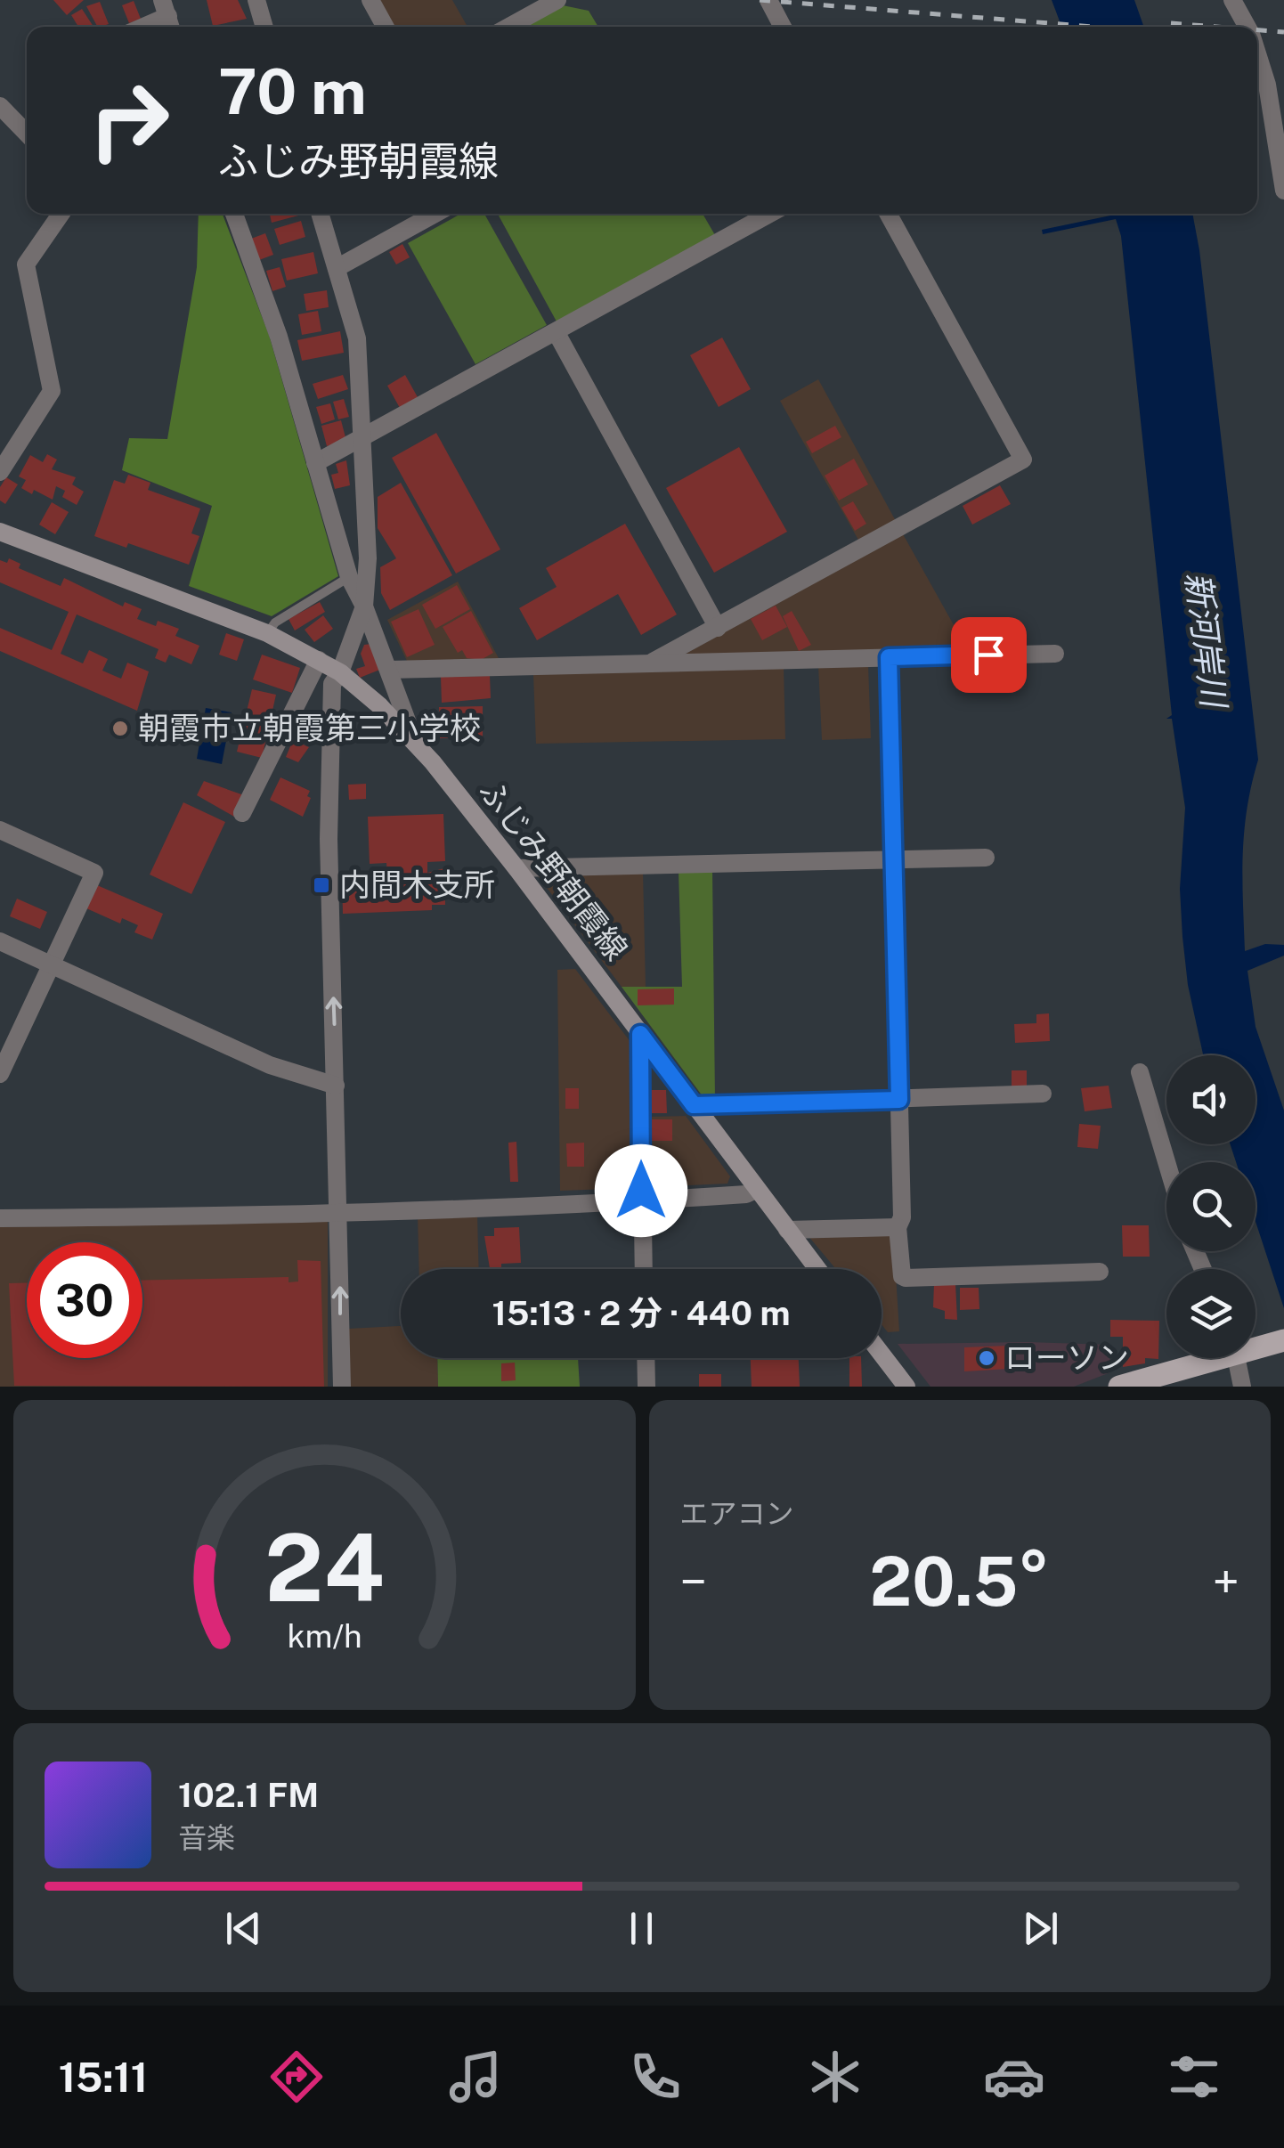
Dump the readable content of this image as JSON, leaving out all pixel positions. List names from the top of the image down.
{
  "streets": {
    "main road": ["ふじみ野朝霞線"]
  },
  "water": ["新河岸川"],
  "places": {
    "other": ["朝霞市立朝霞第三小学校", "ローソン"],
    "transit": ["内間木支所"]
  },
  "page": {
    "turn": ["70 m", "ふじみ野朝霞線"],
    "limit": "30",
    "trip": "15:13 · 2 分 · 440 m",
    "tile": "エアコン",
    "heat": ["−", "20.5°", "+"],
    "song": ["102.1 FM", "音楽"],
    "tabs": "15:11",
    "gauge": ["24", "km/h"]
  }
}
